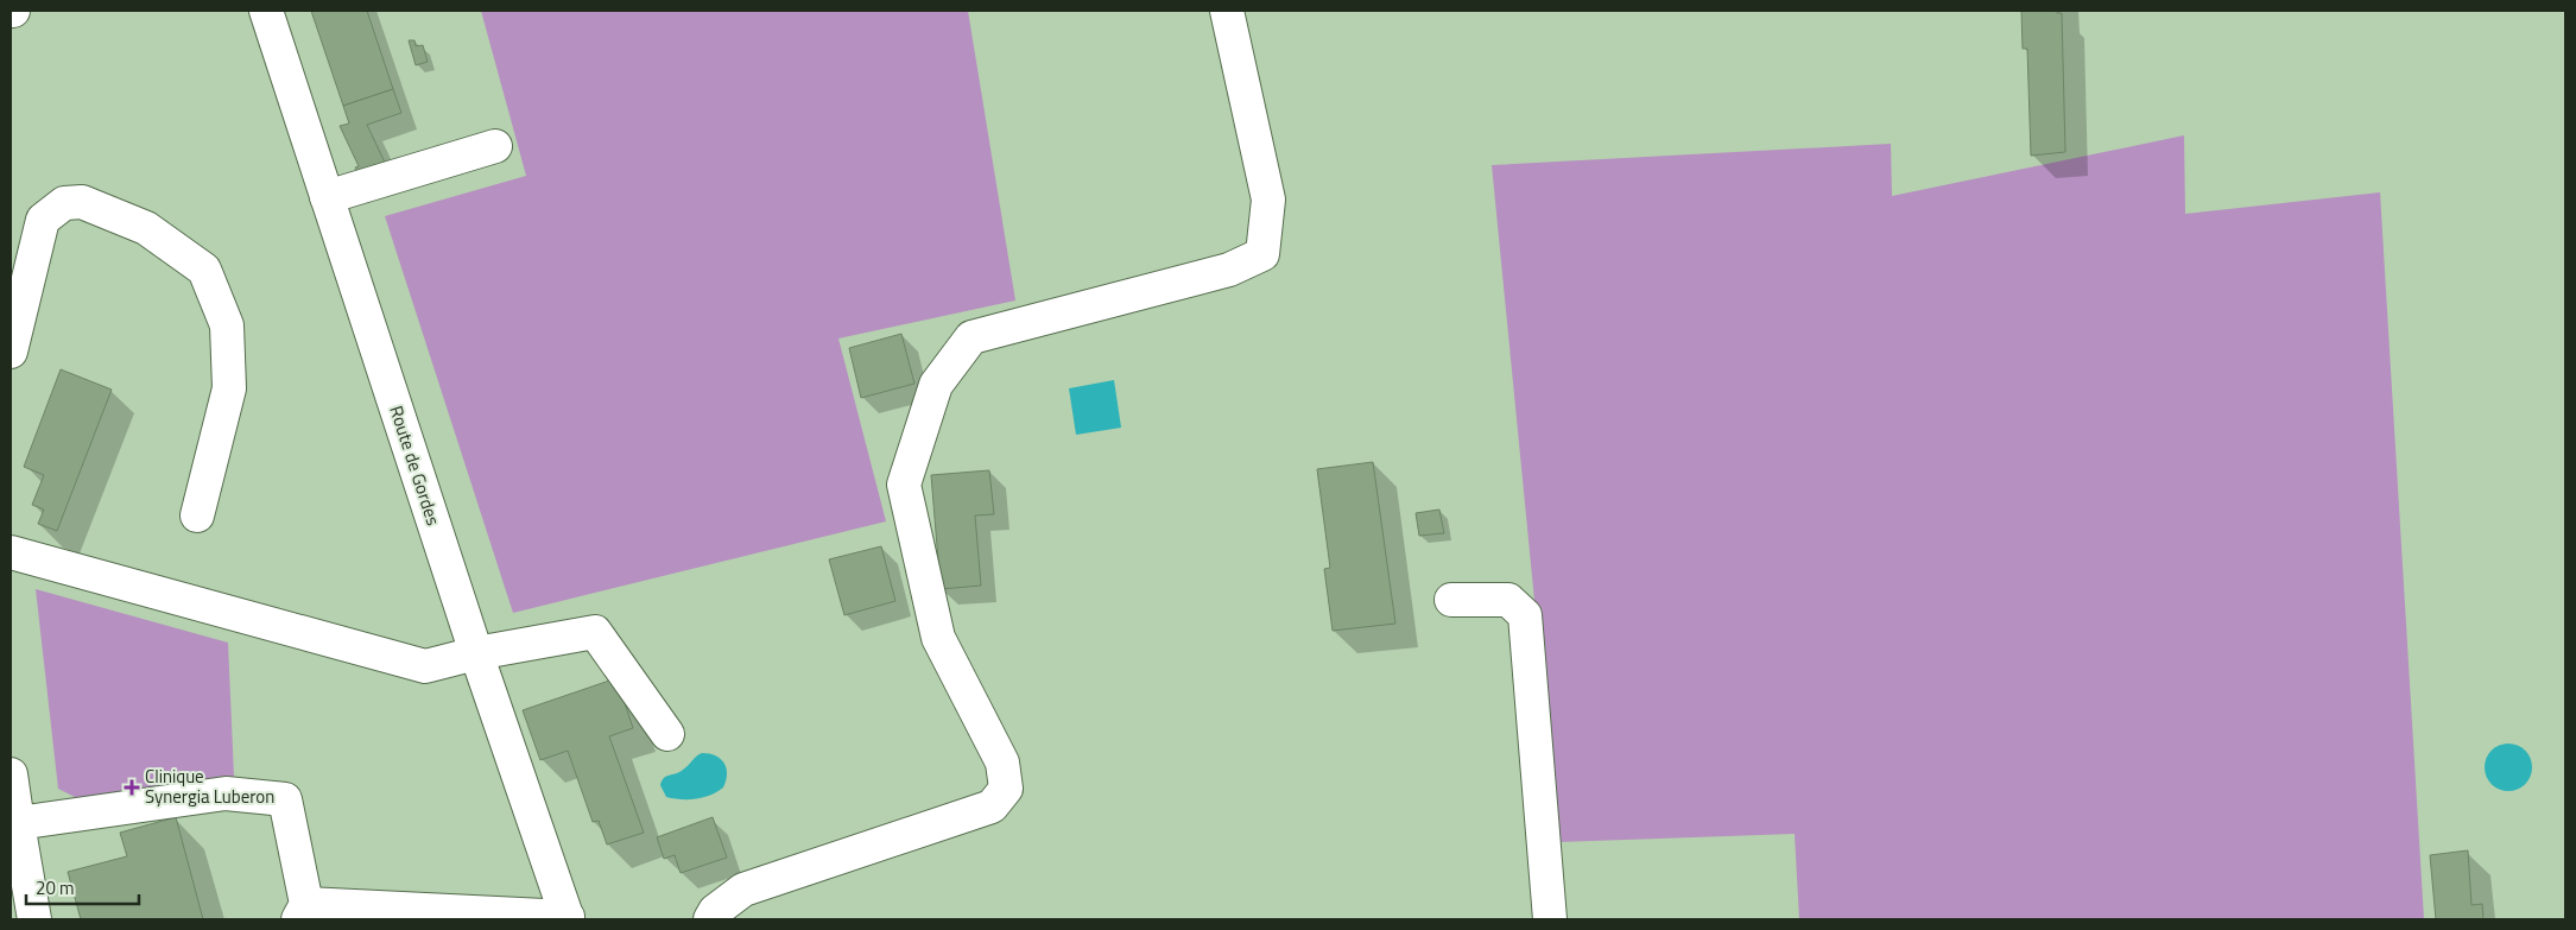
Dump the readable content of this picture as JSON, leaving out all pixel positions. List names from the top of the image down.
{
  "streets": {
    "street": ["Route de Gordes"]
  },
  "places": {
    "health": ["Clinique Synergia Luberon"]
  },
  "scale_bar": "20 m"
}
